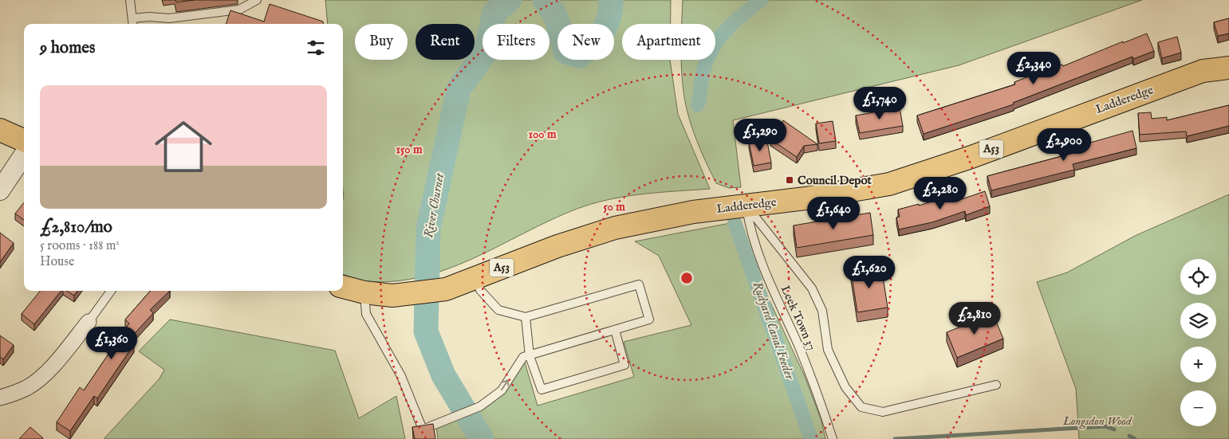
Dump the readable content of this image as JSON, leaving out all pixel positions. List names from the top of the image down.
{
  "streets": {
    "highway": ["Ladderedge", "A53"],
    "lane": ["Leek Town 37"]
  },
  "crossings": [
    ["Ladderedge", "A53"],
    ["Ladderedge", "Leek Town 37"]
  ],
  "water": ["River Churnet", "Rudyard Canal Feeder"],
  "parks": ["Longsdon Wood"],
  "places": {
    "transit": ["Council Depot"]
  },
  "page": {
    "chip": [
      "Buy",
      "Rent",
      "Filters",
      "New",
      "Apartment"
    ],
    "heading": "9 homes",
    "price": [
      "£2,340",
      "£1,740",
      "£1,290",
      "£2,900",
      "£2,280",
      "£1,640",
      "£1,620",
      "£2,810",
      "£1,360"
    ],
    "list": [
      {
        "name": "£2,810/mo",
        "note": "5 rooms · 188 m² · House"
      }
    ],
    "map_buttons": ["+", "−"]
  },
  "rings": ["100 m", "150 m", "50 m"]
}
